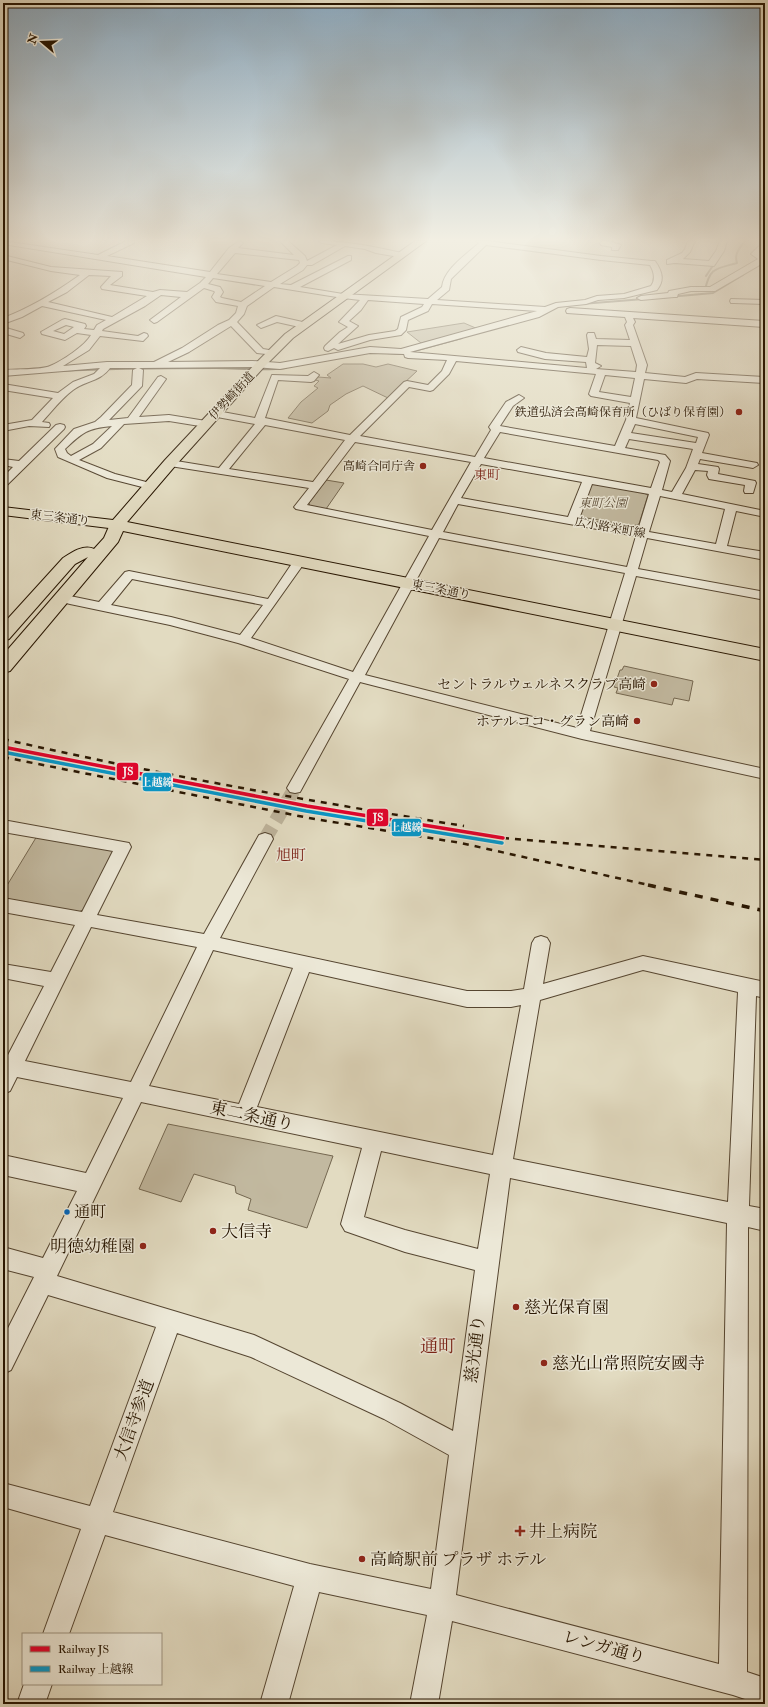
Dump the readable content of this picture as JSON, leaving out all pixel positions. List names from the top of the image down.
{
  "streets": {
    "highway": ["伊勢崎街道", "東三条通り"],
    "street": [
      "広小路栄町線",
      "東二条通り",
      "慈光通り",
      "大信寺参道",
      "レンガ通り"
    ]
  },
  "crossings": [
    ["伊勢崎街道", "東三条通り"],
    ["東二条通り", "慈光通り"],
    ["慈光通り", "レンガ通り"],
    ["大信寺参道", "レンガ通り"]
  ],
  "districts": ["東町", "旭町", "通町"],
  "parks": ["東町公園"],
  "places": {
    "other": [
      "鉄道弘済会高崎保育所（ひばり保育園）",
      "高崎合同庁舎",
      "セントラルウェルネスクラブ高崎",
      "ホテルココ・グラン高崎",
      "通町",
      "大信寺",
      "明徳幼稚園",
      "慈光保育園",
      "慈光山常照院安國寺",
      "高崎駅前 プラザ ホテル"
    ],
    "health": ["井上病院"]
  },
  "lines": ["rail line JS", "rail line 上越線"],
  "legend": ["Railway JS", "Railway 上越線"],
  "north": "left"
}
